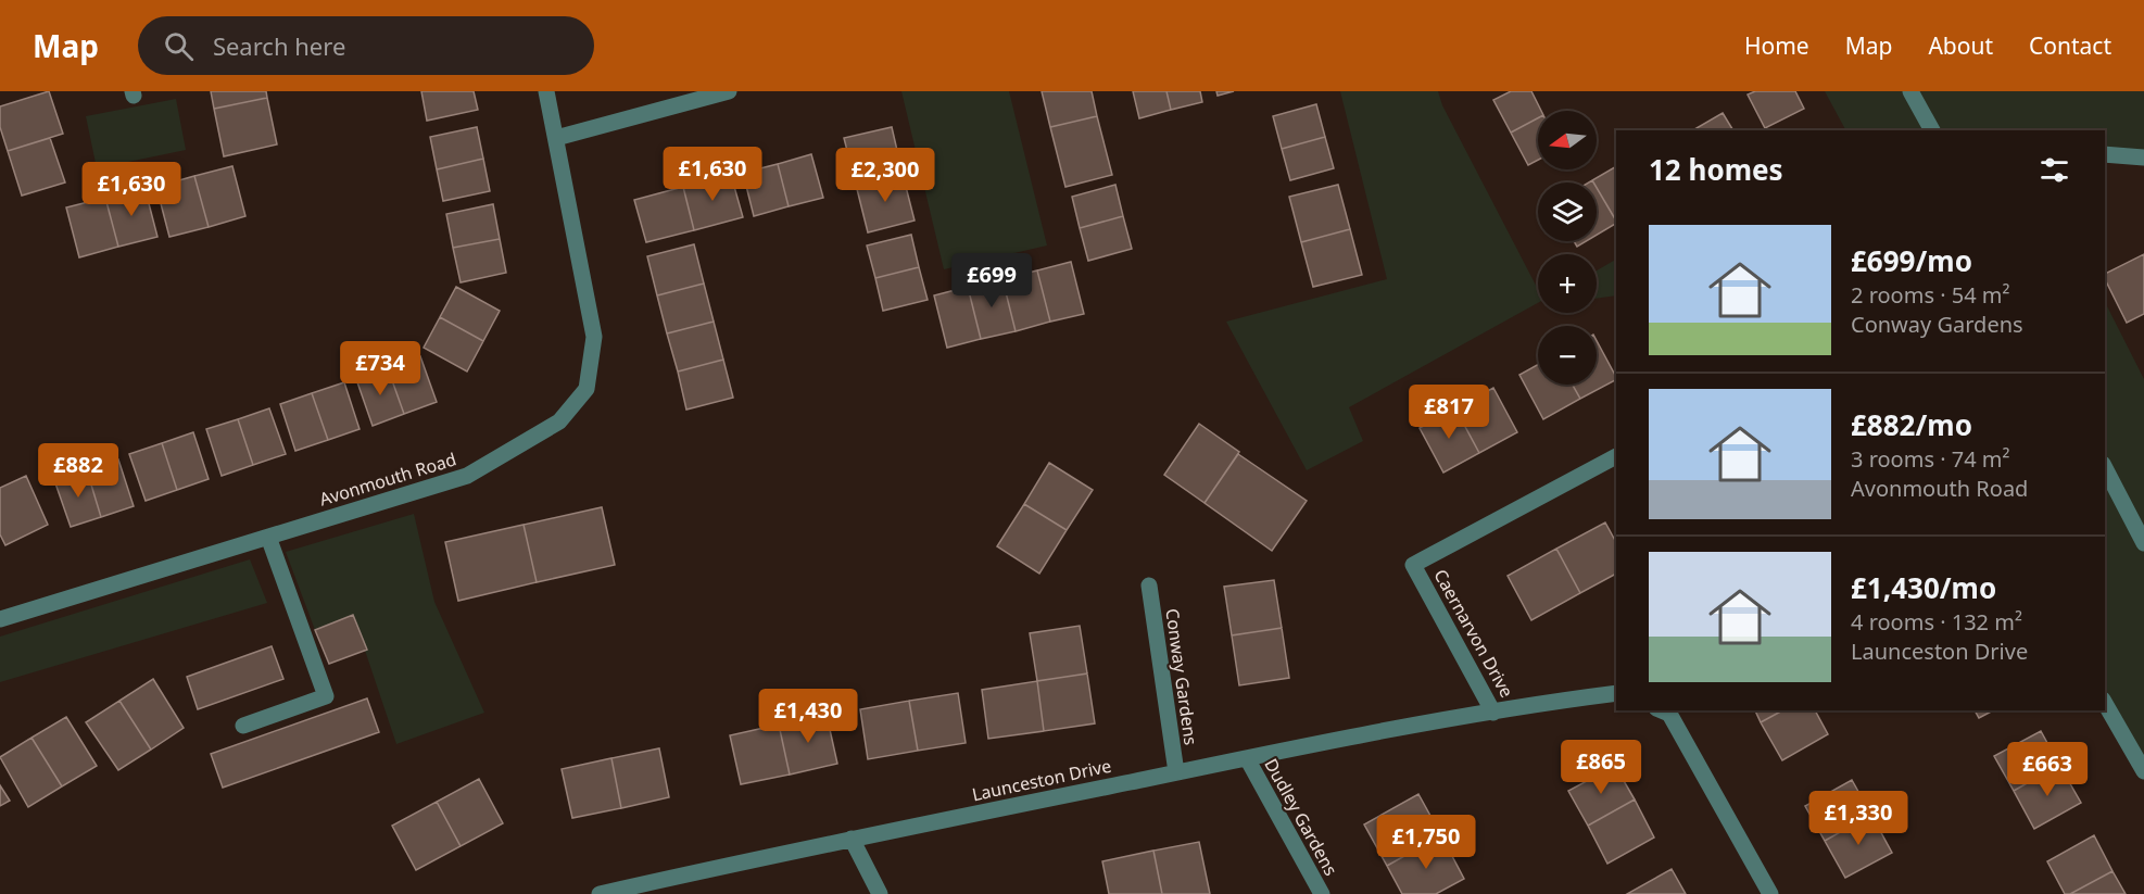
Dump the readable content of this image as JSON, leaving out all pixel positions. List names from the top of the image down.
{
  "streets": {
    "street": [
      "Avonmouth Road",
      "Caernarvon Drive",
      "Conway Gardens",
      "Launceston Drive",
      "Dudley Gardens"
    ]
  },
  "crossings": [
    ["Caernarvon Drive", "Launceston Drive"],
    ["Conway Gardens", "Launceston Drive"],
    ["Launceston Drive", "Dudley Gardens"]
  ],
  "north": "left",
  "page": {
    "header": "Map",
    "search": "Search here",
    "nav": [
      "Home",
      "Map",
      "About",
      "Contact"
    ],
    "map_buttons": ["+", "−"],
    "heading": "12 homes",
    "price": [
      "£1,630",
      "£2,300",
      "£1,630",
      "£699",
      "£734",
      "£817",
      "£882",
      "£1,430",
      "£865",
      "£663",
      "£1,330",
      "£1,750"
    ],
    "list": [
      {
        "name": "£699/mo",
        "note": "2 rooms · 54 m² · Conway Gardens"
      },
      {
        "name": "£882/mo",
        "note": "3 rooms · 74 m² · Avonmouth Road"
      },
      {
        "name": "£1,430/mo",
        "note": "4 rooms · 132 m² · Launceston Drive"
      }
    ]
  }
}
